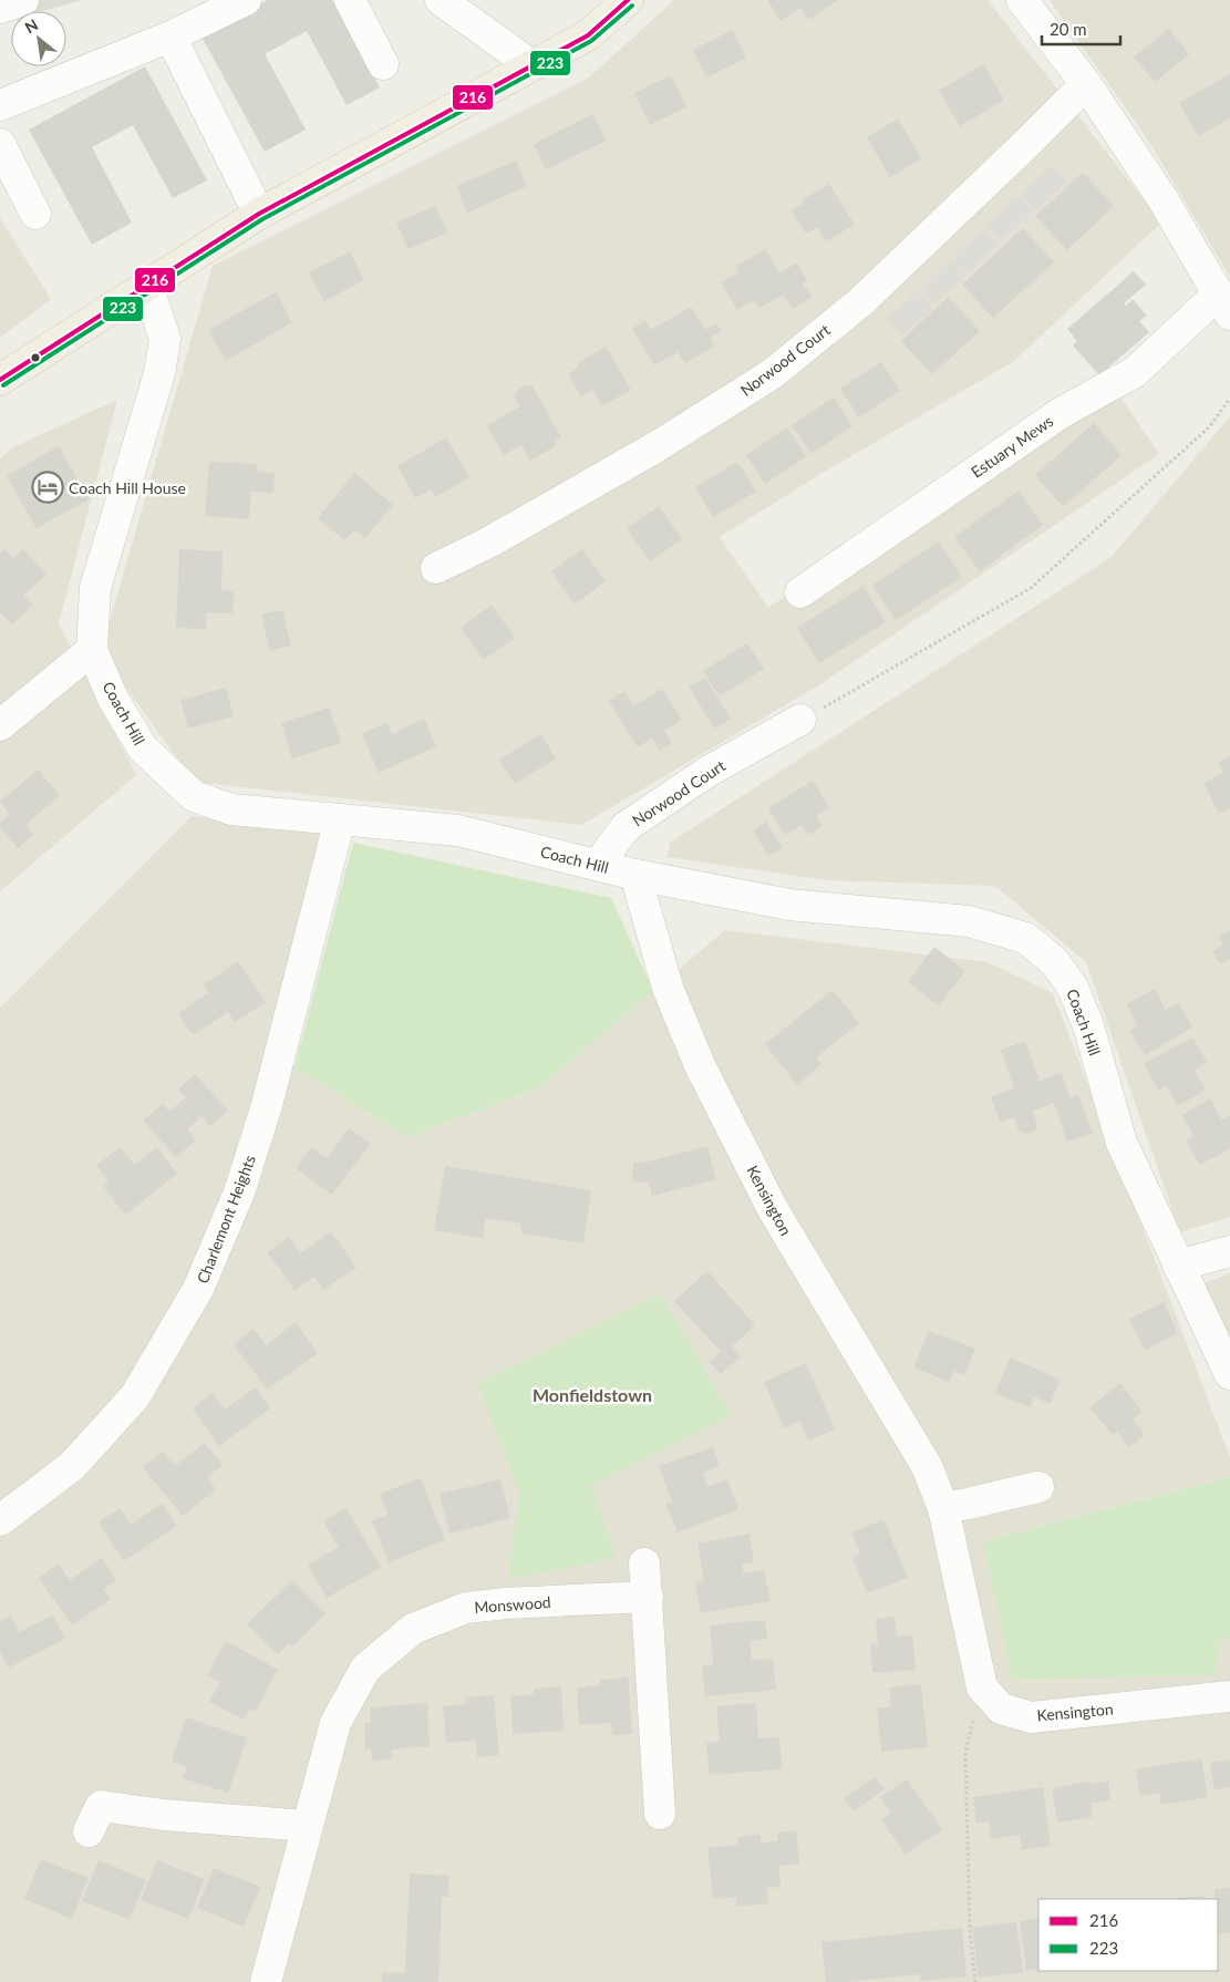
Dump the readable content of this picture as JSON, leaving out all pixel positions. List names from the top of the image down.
{
  "streets": {
    "street": [
      "Norwood Court",
      "Estuary Mews",
      "Coach Hill",
      "Kensington",
      "Charlemont Heights",
      "Monswood"
    ]
  },
  "crossings": [
    ["Norwood Court", "Coach Hill"],
    ["Coach Hill", "Kensington"],
    ["Coach Hill", "Charlemont Heights"]
  ],
  "districts": ["Monfieldstown"],
  "places": {
    "hotel": ["Coach Hill House"]
  },
  "lines": ["transit line 216", "transit line 223"],
  "legend": ["216", "223"],
  "scale_bar": "20 m",
  "north": "top left"
}
